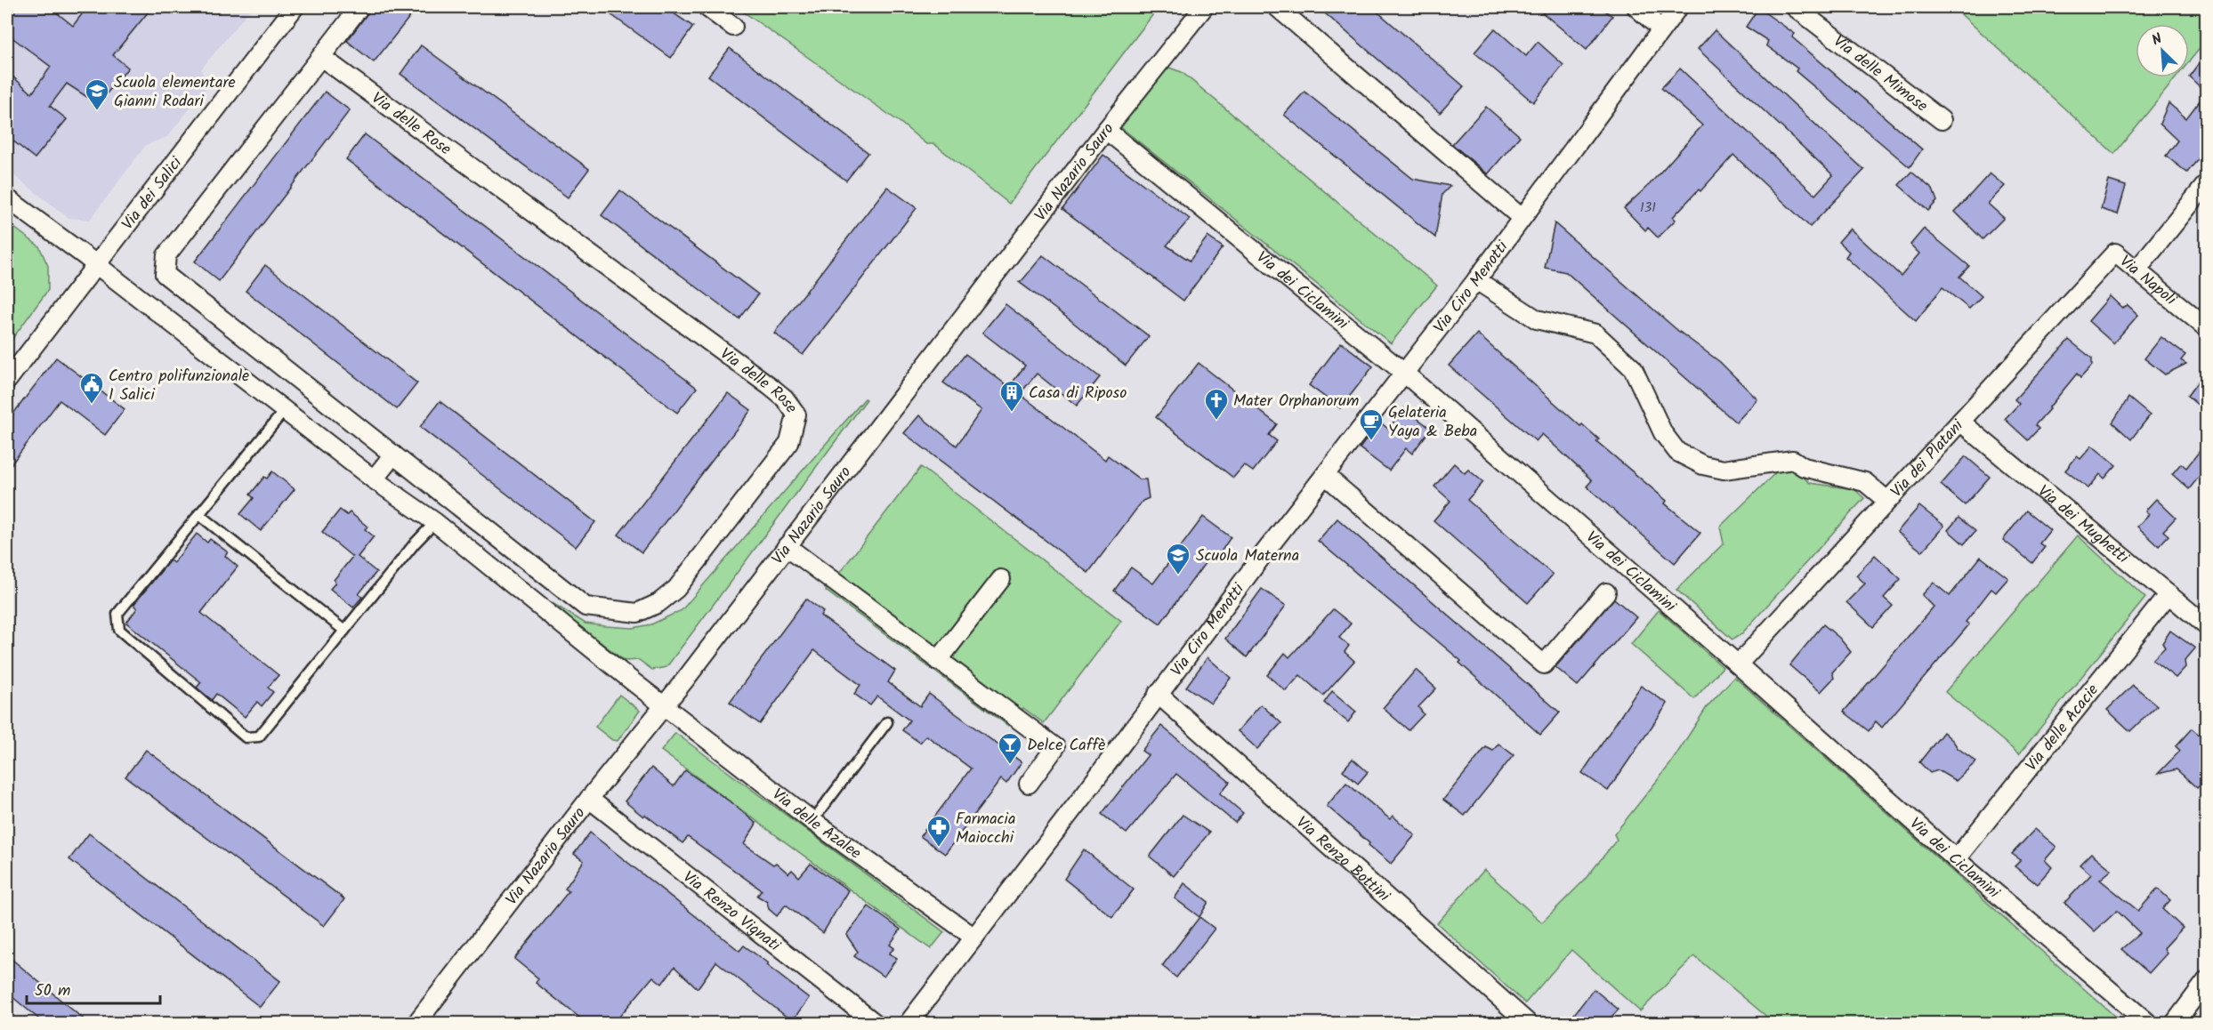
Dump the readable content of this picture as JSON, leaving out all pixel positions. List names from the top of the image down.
{
  "streets": {
    "street": [
      "Via delle Mimose",
      "Via delle Rose",
      "Via Nazario Sauro",
      "Via dei Salici",
      "Via Napoli",
      "Via Ciro Menotti",
      "Via dei Ciclamini",
      "Via dei Platani",
      "Via dei Mughetti",
      "Via delle Acacie",
      "Via delle Azalee",
      "Via Renzo Bottini",
      "Via Renzo Vignati"
    ]
  },
  "crossings": [
    ["Via Nazario Sauro", "Via dei Ciclamini"],
    ["Via Nazario Sauro", "Via delle Azalee"],
    ["Via Nazario Sauro", "Via Renzo Vignati"],
    ["Via Napoli", "Via dei Platani"],
    ["Via Ciro Menotti", "Via dei Ciclamini"],
    ["Via Ciro Menotti", "Via delle Azalee"],
    ["Via Ciro Menotti", "Via Renzo Bottini"],
    ["Via dei Ciclamini", "Via dei Platani"],
    ["Via dei Ciclamini", "Via delle Acacie"],
    ["Via dei Platani", "Via dei Mughetti"],
    ["Via dei Mughetti", "Via delle Acacie"]
  ],
  "places": {
    "school or university": ["Scuola elementare Gianni Rodari", "Scuola Materna"],
    "public building": ["Centro polifunzionale I Salici"],
    "building": ["Casa di Riposo"],
    "church": ["Mater Orphanorum"],
    "cafe": ["Gelateria Yaya & Beba"],
    "bar": ["Delce Caffè"],
    "pharmacy": ["Farmacia Maiocchi"]
  },
  "house_numbers": ["131"],
  "scale_bar": "50 m",
  "north": "top left"
}
